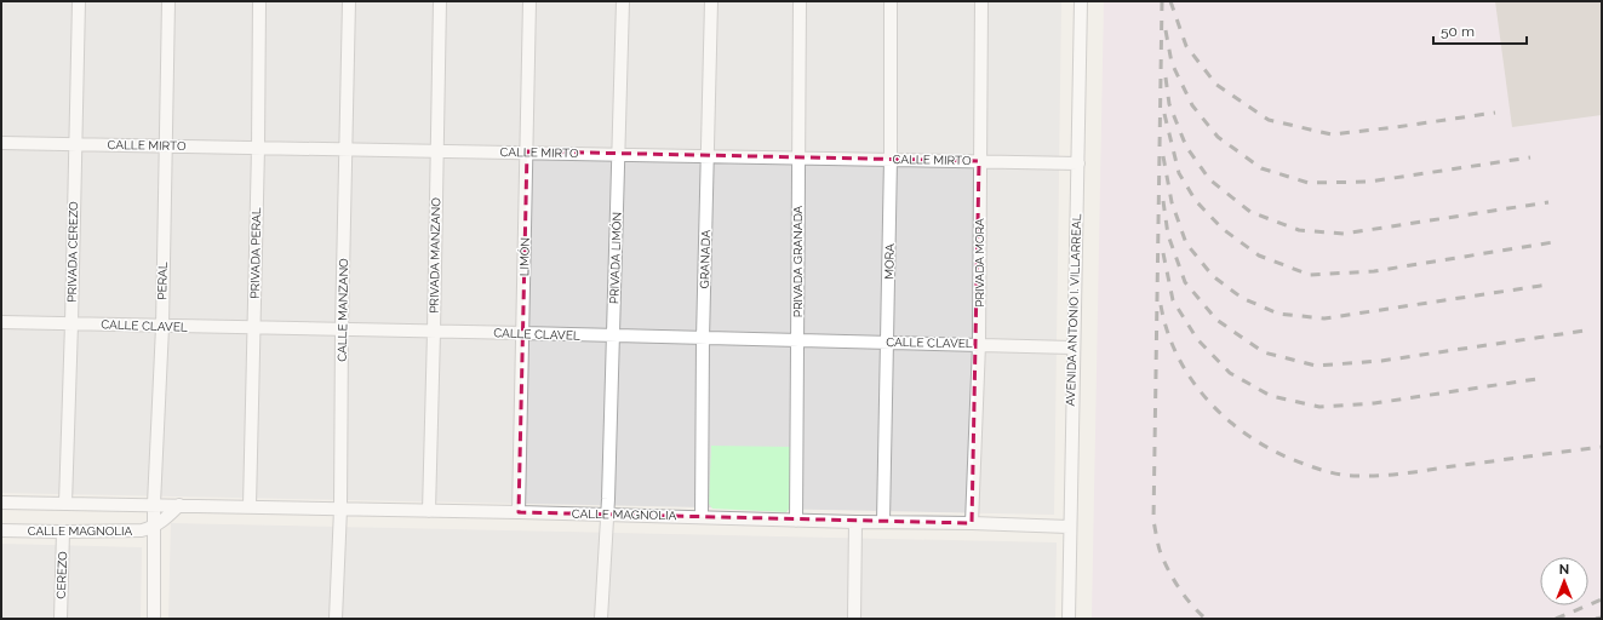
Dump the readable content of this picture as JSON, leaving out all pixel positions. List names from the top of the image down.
{
  "streets": {
    "street": [
      "CALLE MIRTO",
      "PRIVADA CEREZO",
      "PRIVADA PERAL",
      "PRIVADA MANZANO",
      "LIMÓN",
      "PRIVADA LIMÓN",
      "GRANADA",
      "PRIVADA GRANADA",
      "MORA",
      "PRIVADA MORA",
      "PERAL",
      "CALLE MANZANO",
      "AVENIDA ANTONIO I. VILLARREAL",
      "CALLE CLAVEL",
      "CALLE MAGNOLIA",
      "CEREZO"
    ]
  },
  "crossings": [
    ["CALLE MIRTO", "PRIVADA CEREZO"],
    ["CALLE MIRTO", "PRIVADA PERAL"],
    ["CALLE MIRTO", "PRIVADA MANZANO"],
    ["CALLE MIRTO", "LIMÓN"],
    ["CALLE MIRTO", "PRIVADA LIMÓN"],
    ["CALLE MIRTO", "GRANADA"],
    ["CALLE MIRTO", "PRIVADA GRANADA"],
    ["CALLE MIRTO", "MORA"],
    ["CALLE MIRTO", "PRIVADA MORA"],
    ["CALLE MIRTO", "PERAL"],
    ["CALLE MIRTO", "CALLE MANZANO"],
    ["CALLE MIRTO", "AVENIDA ANTONIO I. VILLARREAL"],
    ["PRIVADA CEREZO", "CALLE CLAVEL"],
    ["PRIVADA CEREZO", "CALLE MAGNOLIA"],
    ["PRIVADA PERAL", "CALLE CLAVEL"],
    ["PRIVADA PERAL", "CALLE MAGNOLIA"],
    ["PRIVADA MANZANO", "CALLE CLAVEL"],
    ["PRIVADA MANZANO", "CALLE MAGNOLIA"],
    ["LIMÓN", "CALLE CLAVEL"],
    ["LIMÓN", "CALLE MAGNOLIA"],
    ["PRIVADA LIMÓN", "CALLE CLAVEL"],
    ["PRIVADA LIMÓN", "CALLE MAGNOLIA"],
    ["GRANADA", "CALLE CLAVEL"],
    ["GRANADA", "CALLE MAGNOLIA"],
    ["PRIVADA GRANADA", "CALLE CLAVEL"],
    ["PRIVADA GRANADA", "CALLE MAGNOLIA"],
    ["MORA", "CALLE CLAVEL"],
    ["MORA", "CALLE MAGNOLIA"],
    ["PRIVADA MORA", "CALLE CLAVEL"],
    ["PRIVADA MORA", "CALLE MAGNOLIA"],
    ["PERAL", "CALLE CLAVEL"],
    ["PERAL", "CALLE MAGNOLIA"],
    ["CALLE MANZANO", "CALLE CLAVEL"],
    ["CALLE MANZANO", "CALLE MAGNOLIA"],
    ["AVENIDA ANTONIO I. VILLARREAL", "CALLE CLAVEL"],
    ["AVENIDA ANTONIO I. VILLARREAL", "CALLE MAGNOLIA"],
    ["CALLE MAGNOLIA", "CEREZO"]
  ],
  "scale_bar": "50 m",
  "north": "top"
}
